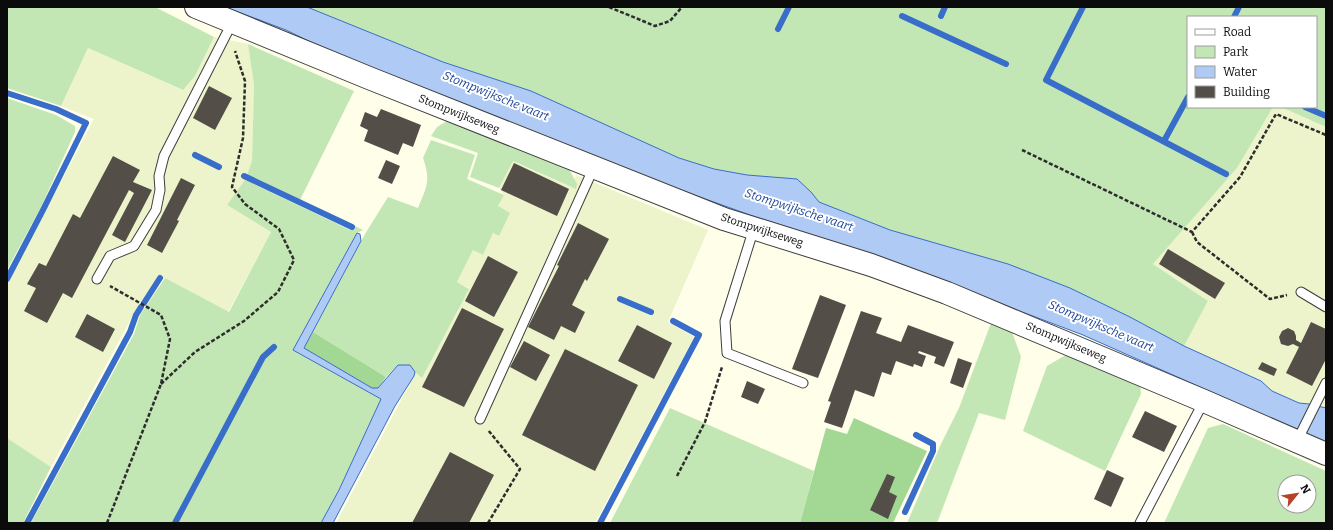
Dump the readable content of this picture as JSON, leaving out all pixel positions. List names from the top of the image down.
{
  "streets": {
    "street": ["Stompwijkseweg"]
  },
  "water": ["Stompwijksche vaart"],
  "legend": [
    "Road",
    "Park",
    "Water",
    "Building"
  ],
  "north": "top right"
}
